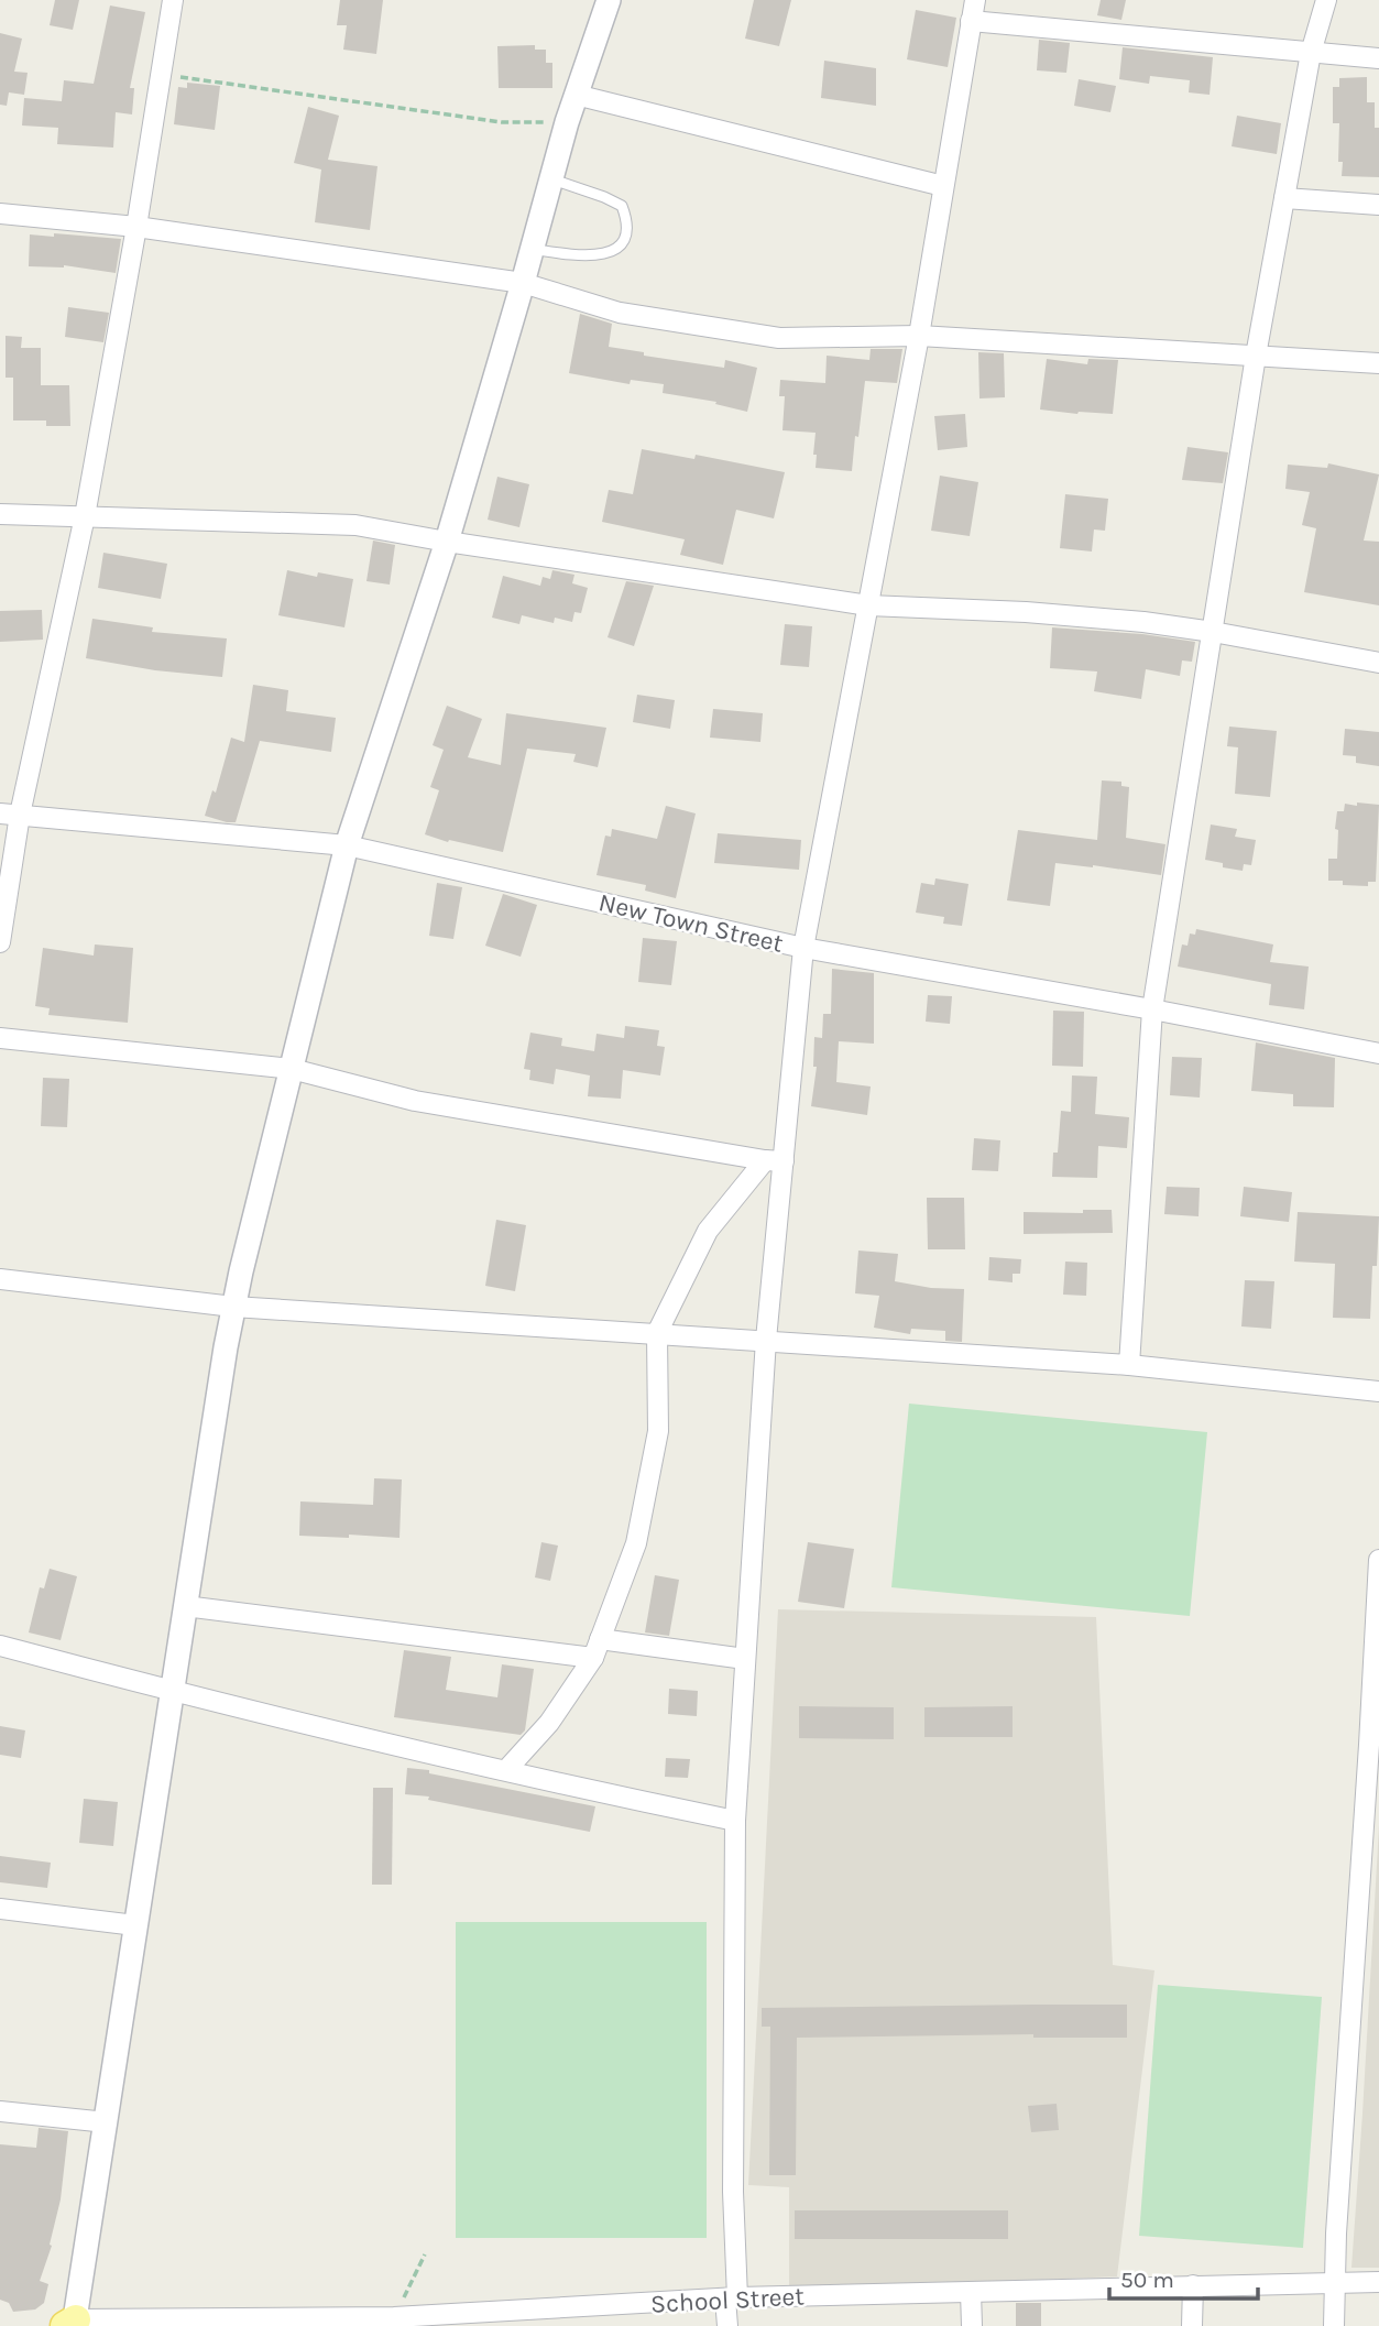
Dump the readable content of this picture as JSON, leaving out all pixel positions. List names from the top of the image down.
{
  "streets": {
    "street": ["New Town Street", "School Street"]
  },
  "scale_bar": "50 m"
}
